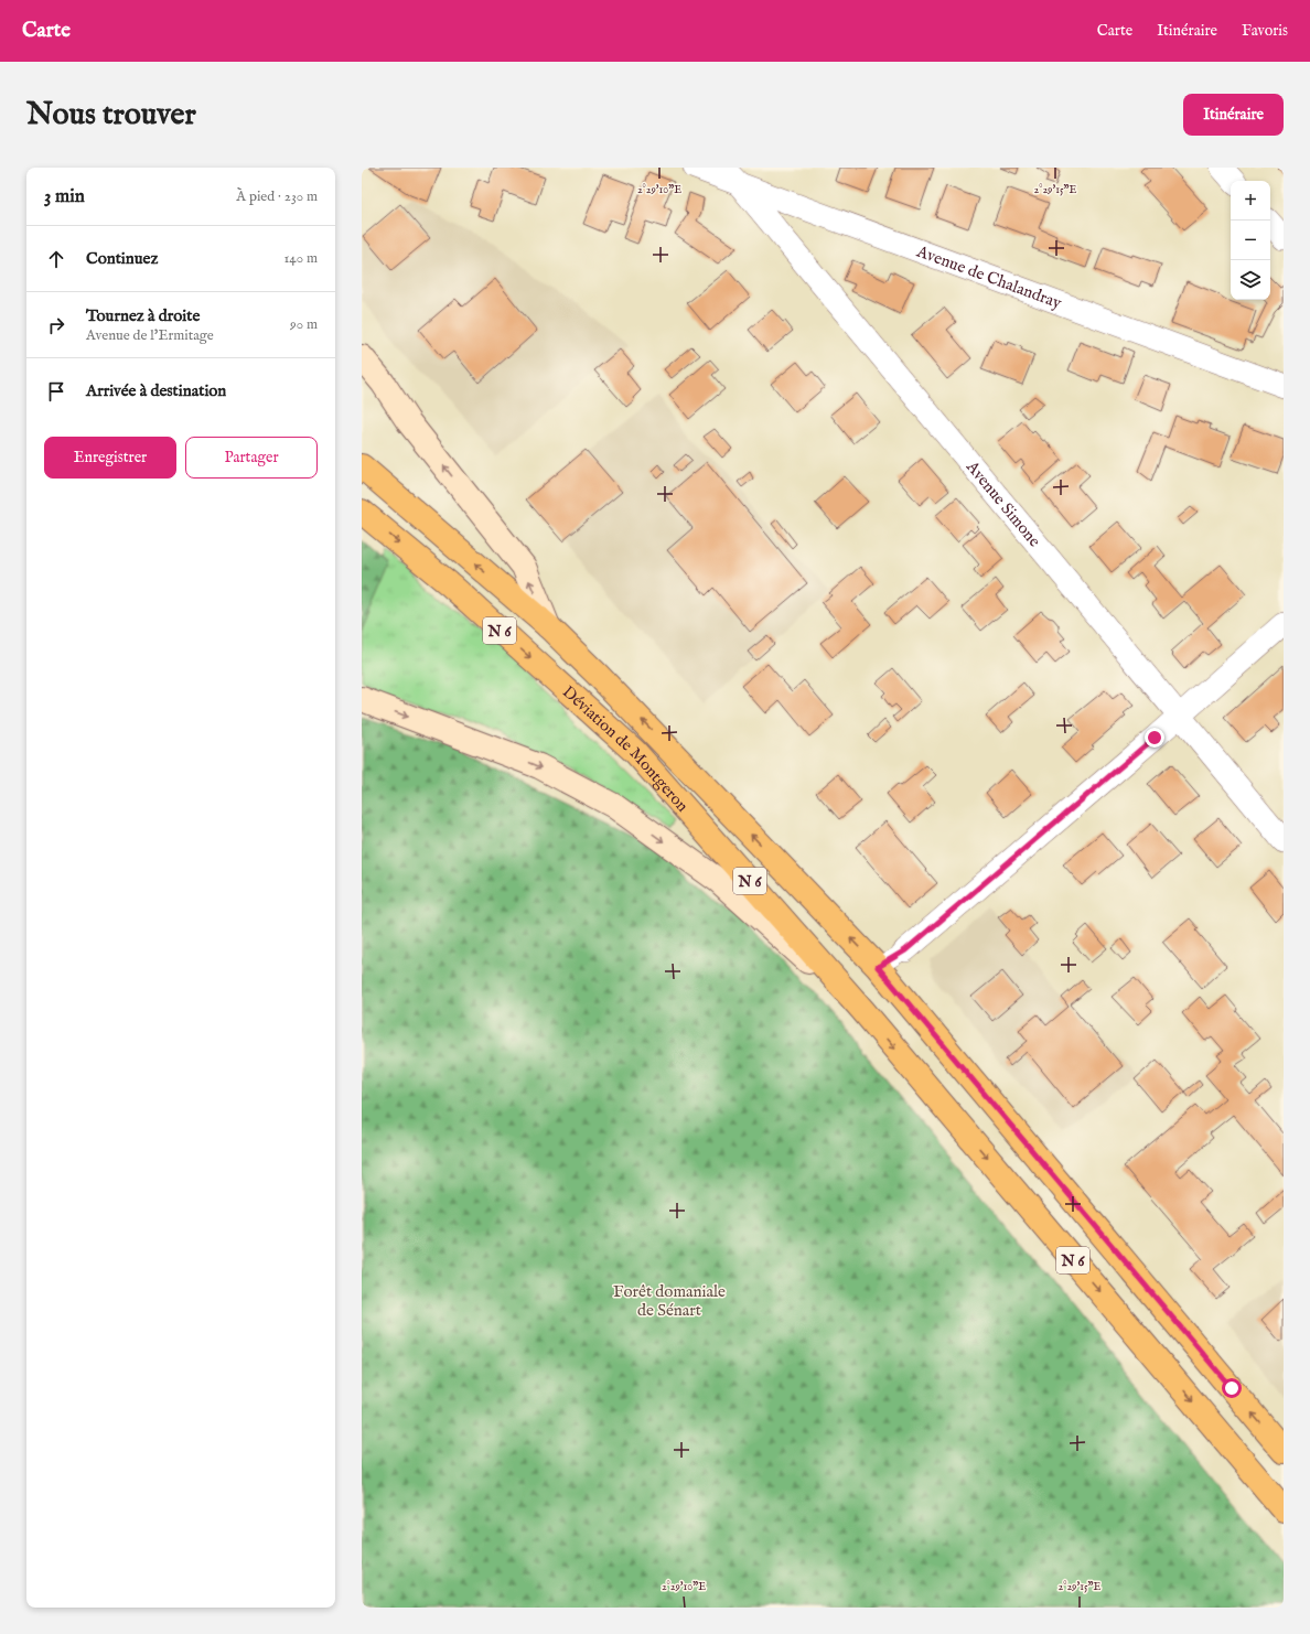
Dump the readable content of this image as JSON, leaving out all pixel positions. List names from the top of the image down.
{
  "streets": {
    "main road": ["N 6", "Déviation de Montgeron"],
    "street": ["Avenue de Chalandray", "Avenue Simone"]
  },
  "crossings": [
    ["Avenue de Chalandray", "Avenue Simone"],
    ["N 6", "Déviation de Montgeron"]
  ],
  "parks": ["Forêt domaniale de Sénart"],
  "page": {
    "header": "Carte",
    "nav": ["Carte", "Itinéraire", "Favoris"],
    "buttons": [
      "Itinéraire",
      ["Enregistrer", "Partager"]
    ],
    "title": "Nous trouver",
    "heading": ["3 min", "À pied · 230 m"],
    "map_buttons": ["+", "−"],
    "list": [
      ["Continuez", "140 m"],
      ["Tournez à droite", "Avenue de l'Ermitage", "90 m"],
      "Arrivée à destination"
    ]
  },
  "coordinates": ["2°29'10\"E", "2°29'15\"E"]
}
